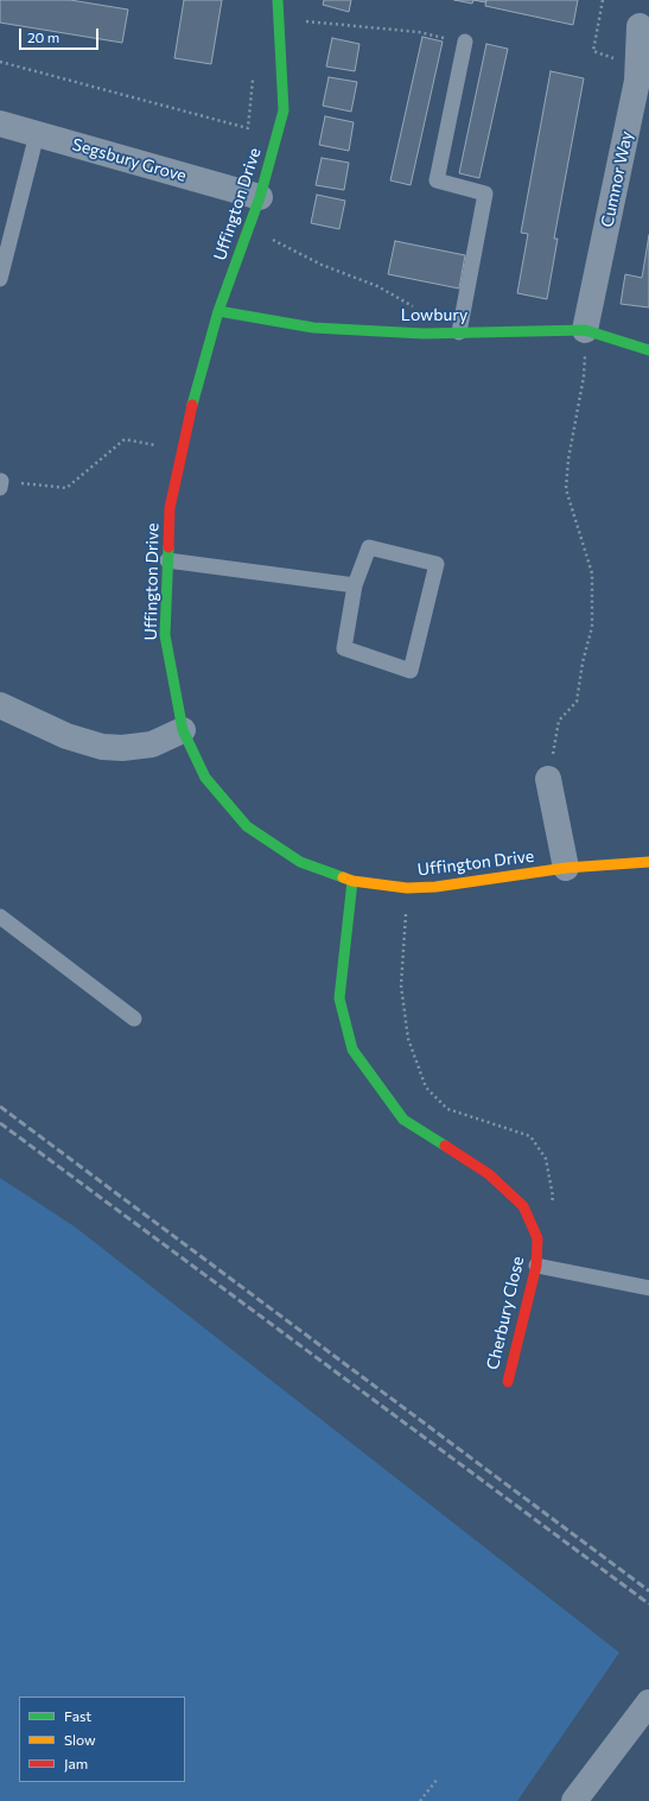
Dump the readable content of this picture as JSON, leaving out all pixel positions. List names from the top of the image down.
{
  "streets": {
    "street": [
      "Segsbury Grove",
      "Cumnor Way",
      "Uffington Drive",
      "Lowbury",
      "Cherbury Close"
    ]
  },
  "crossings": [
    ["Segsbury Grove", "Uffington Drive"],
    ["Cumnor Way", "Lowbury"],
    ["Uffington Drive", "Lowbury"],
    ["Uffington Drive", "Cherbury Close"]
  ],
  "legend": ["Fast", "Slow", "Jam"],
  "scale_bar": "20 m"
}
